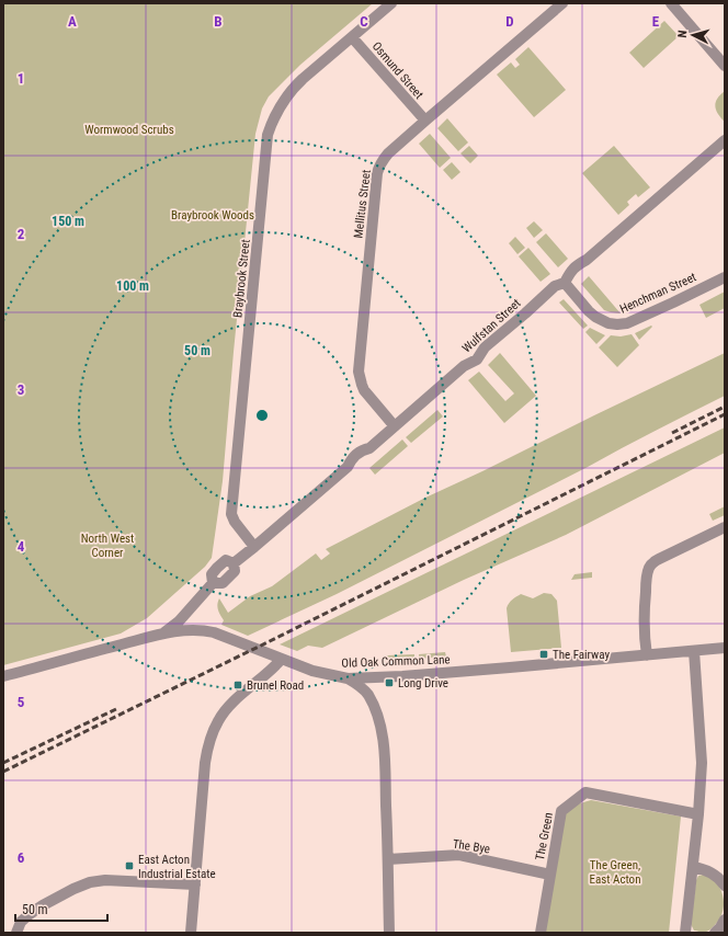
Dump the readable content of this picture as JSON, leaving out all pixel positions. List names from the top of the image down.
{
  "streets": {
    "street": [
      "Osmund Street",
      "Mellitus Street",
      "Braybrook Street",
      "Henchman Street",
      "Wulfstan Street",
      "Old Oak Common Lane",
      "The Green",
      "The Bye"
    ]
  },
  "crossings": [
    ["Osmund Street", "Mellitus Street"],
    ["Osmund Street", "Braybrook Street"],
    ["Mellitus Street", "Wulfstan Street"],
    ["Braybrook Street", "Wulfstan Street"],
    ["Henchman Street", "Wulfstan Street"],
    ["Wulfstan Street", "Old Oak Common Lane"],
    ["The Green", "The Bye"]
  ],
  "parks": [
    "Wormwood Scrubs",
    "Braybrook Woods",
    "North West Corner",
    "The Green, East Acton"
  ],
  "places": {
    "transit": [
      "The Fairway",
      "Long Drive",
      "Brunel Road",
      "East Acton Industrial Estate"
    ]
  },
  "scale_bar": "50 m",
  "north": "left",
  "grid": {
    "columns": [
      "A",
      "B",
      "C",
      "D",
      "E"
    ],
    "rows": [
      "1",
      "2",
      "3",
      "4",
      "5",
      "6"
    ]
  },
  "rings": ["150 m", "100 m", "50 m"]
}
